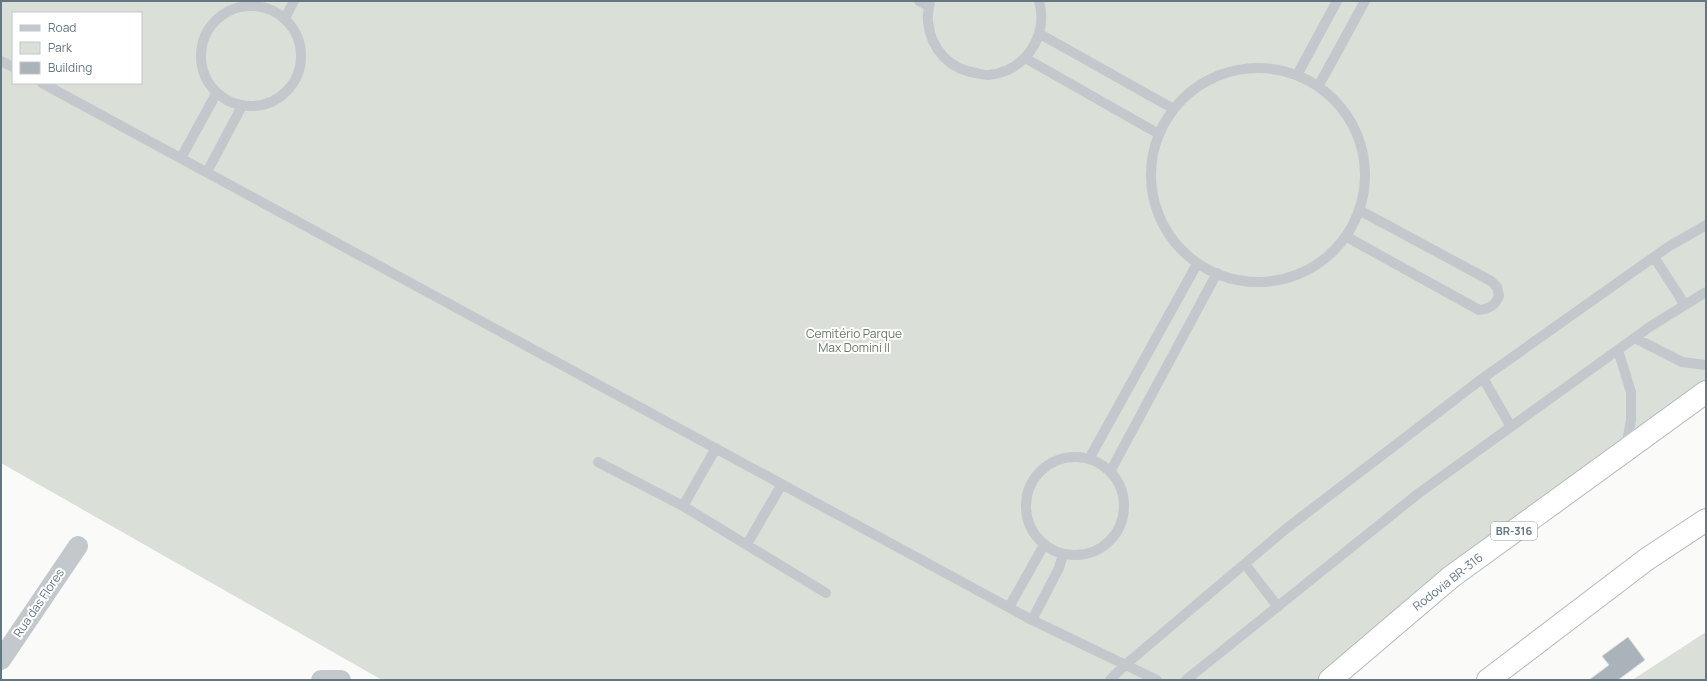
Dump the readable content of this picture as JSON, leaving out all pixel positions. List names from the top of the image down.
{
  "streets": {
    "highway": ["BR-316", "Rodovia BR-316"],
    "street": ["Rua das Flores"]
  },
  "parks": ["Cemitério Parque Max Domini ll"],
  "legend": ["Road", "Park", "Building"]
}
